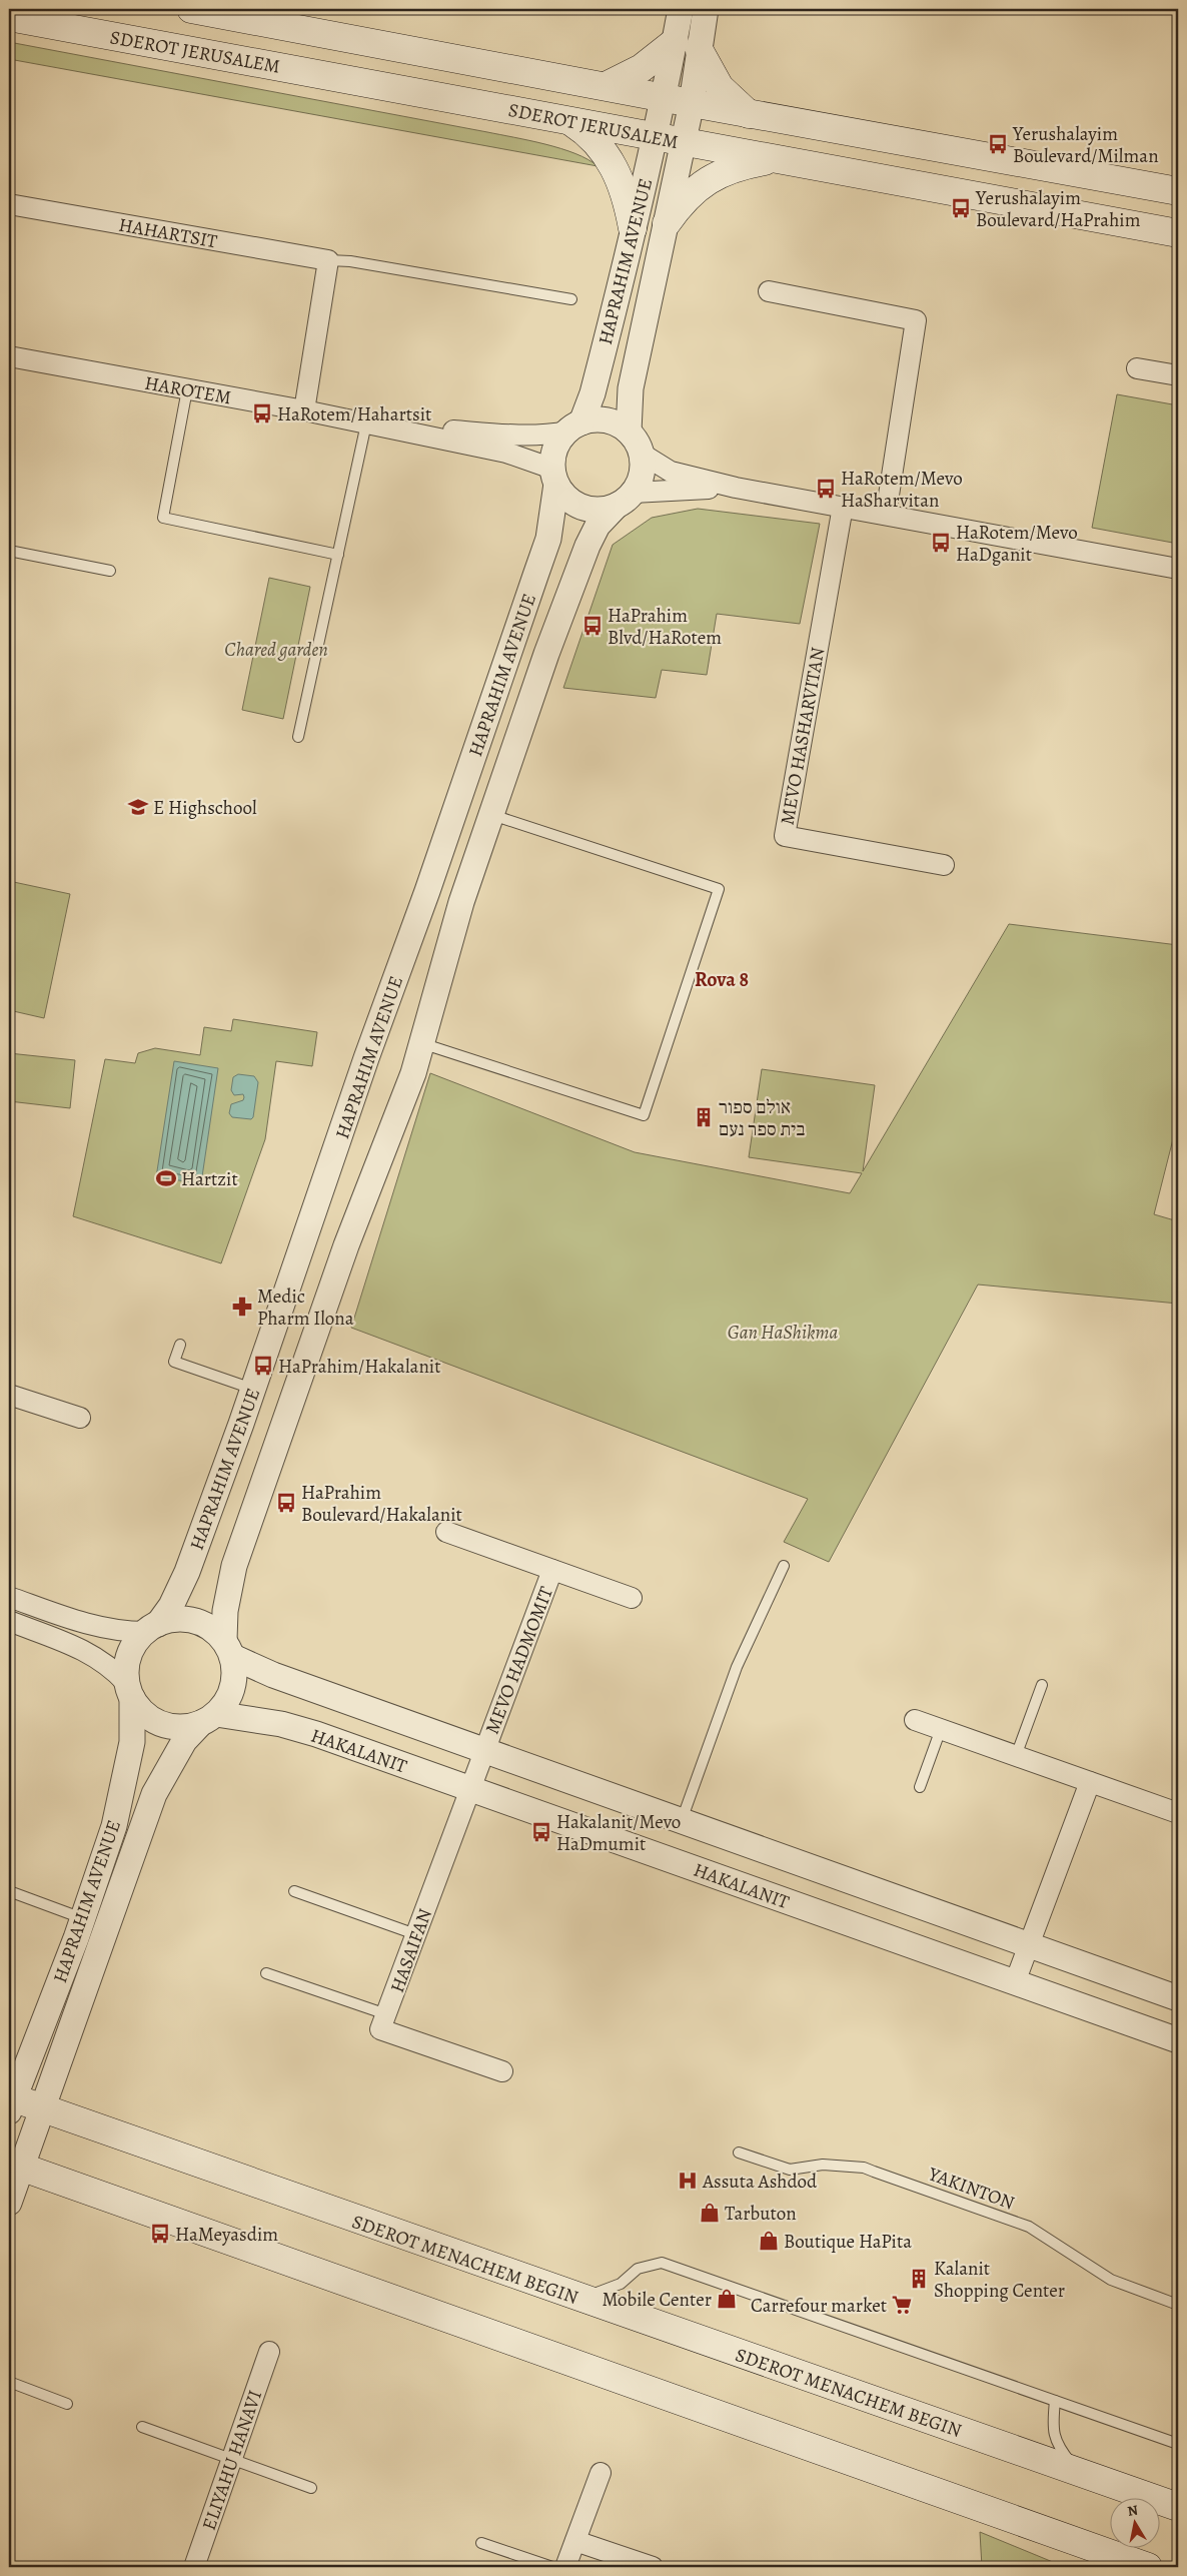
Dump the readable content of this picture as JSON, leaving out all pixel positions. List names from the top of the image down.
{
  "streets": {
    "main road": ["SDEROT JERUSALEM", "SDEROT MENACHEM BEGIN"],
    "street": [
      "HAHARTSIT",
      "HAPRAHIM AVENUE",
      "HAROTEM",
      "MEVO HASHARVITAN",
      "MEVO HADMOMIT",
      "HAKALANIT",
      "HASAIFAN",
      "ELIYAHU HANAVI"
    ],
    "lane": ["YAKINTON"]
  },
  "crossings": [
    ["SDEROT JERUSALEM", "HAPRAHIM AVENUE"],
    ["HAPRAHIM AVENUE", "HAROTEM"],
    ["HAPRAHIM AVENUE", "HAKALANIT"],
    ["HAPRAHIM AVENUE", "SDEROT MENACHEM BEGIN"],
    ["MEVO HADMOMIT", "HASAIFAN"],
    ["HAKALANIT", "HASAIFAN"]
  ],
  "districts": ["Rova 8"],
  "parks": ["Chared garden", "Gan HaShikma"],
  "places": {
    "bus stop": [
      "Yerushalayim Boulevard/Milman",
      "Yerushalayim Boulevard/HaPrahim",
      "HaRotem/Hahartsit",
      "HaRotem/Mevo HaSharvitan",
      "HaRotem/Mevo HaDganit",
      "HaPrahim Blvd/HaRotem",
      "HaPrahim/Hakalanit",
      "HaPrahim Boulevard/Hakalanit",
      "Hakalanit/Mevo HaDmumit",
      "HaMeyasdim"
    ],
    "school or university": ["E Highschool"],
    "building": ["אולם ספור בית ספר נעם", "Kalanit Shopping Center"],
    "sports": ["Hartzit"],
    "pharmacy": ["Medic Pharm Ilona"],
    "hospital": ["Assuta Ashdod"],
    "shop": ["Tarbuton", "Boutique HaPita", "Mobile Center"],
    "supermarket": ["Carrefour market"]
  },
  "north": "top"
}
